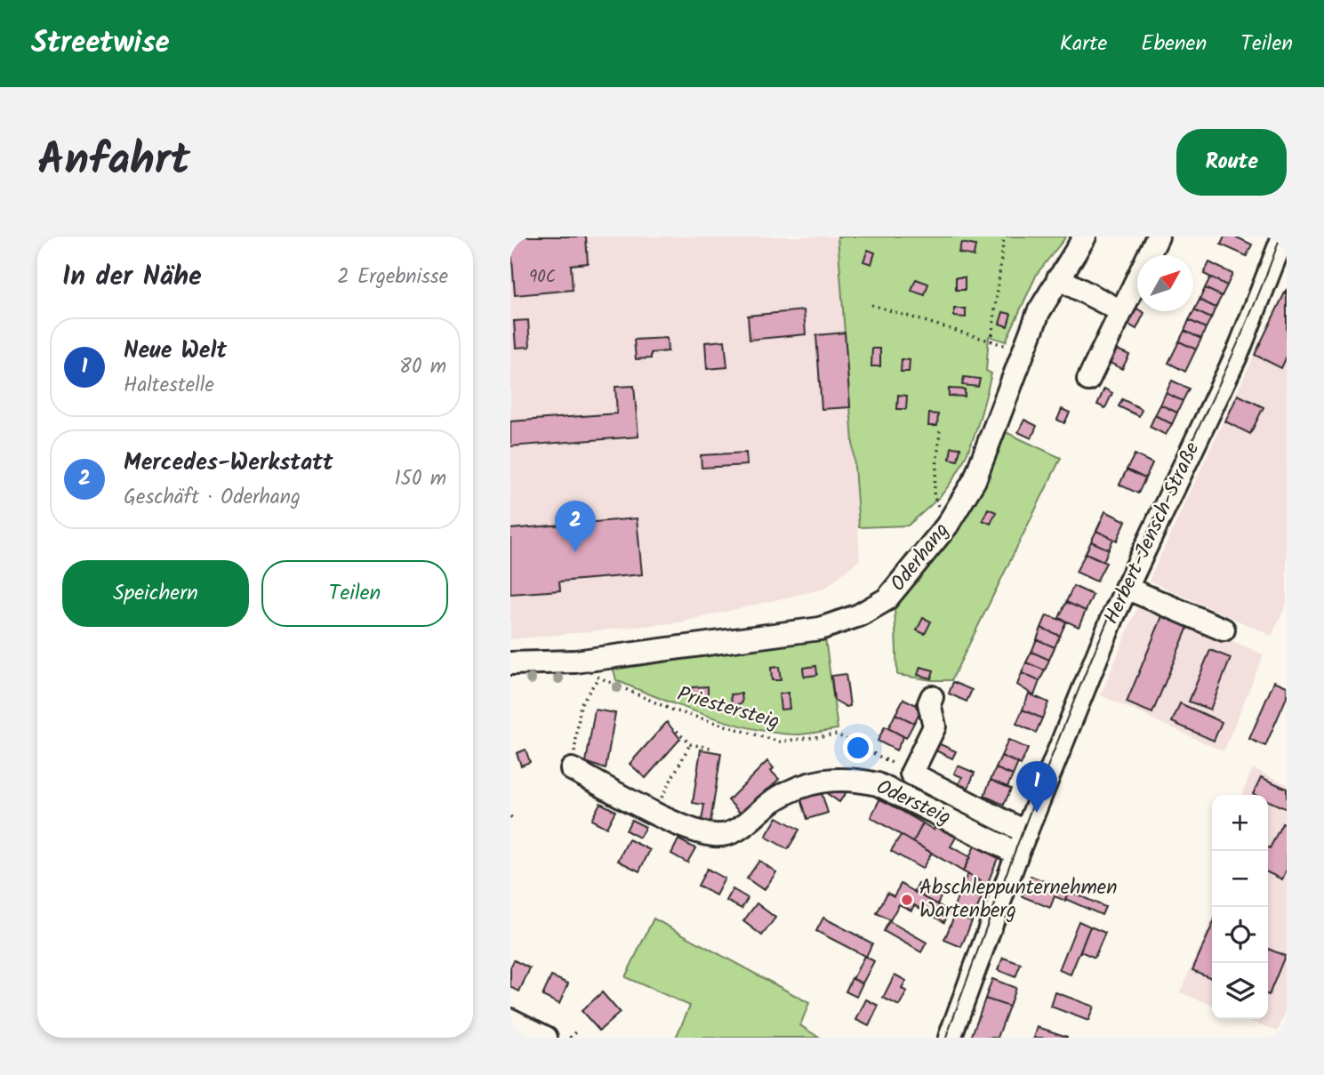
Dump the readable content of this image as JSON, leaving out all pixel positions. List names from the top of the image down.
{
  "streets": {
    "street": ["Herbert-Jensch-Straße", "Oderhang", "Odersteig"],
    "path": ["Priestersteig"]
  },
  "crossings": [
    ["Herbert-Jensch-Straße", "Odersteig"],
    ["Oderhang", "Priestersteig"]
  ],
  "places": ["Abschleppunternehmen Wartenberg"],
  "house_numbers": ["90C"],
  "north": "top right",
  "page": {
    "header": "Streetwise",
    "nav": ["Karte", "Ebenen", "Teilen"],
    "title": "Anfahrt",
    "buttons": [
      "Route",
      ["Speichern", "Teilen"]
    ],
    "heading": ["In der Nähe", "2 Ergebnisse"],
    "list": [
      {
        "mark": "1",
        "name": "Neue Welt",
        "note": "Haltestelle",
        "value": "80 m"
      },
      {
        "mark": "2",
        "name": "Mercedes-Werkstatt",
        "note": "Geschäft · Oderhang",
        "value": "150 m"
      }
    ],
    "pins": ["2", "1"],
    "map_buttons": ["+", "−"]
  }
}
